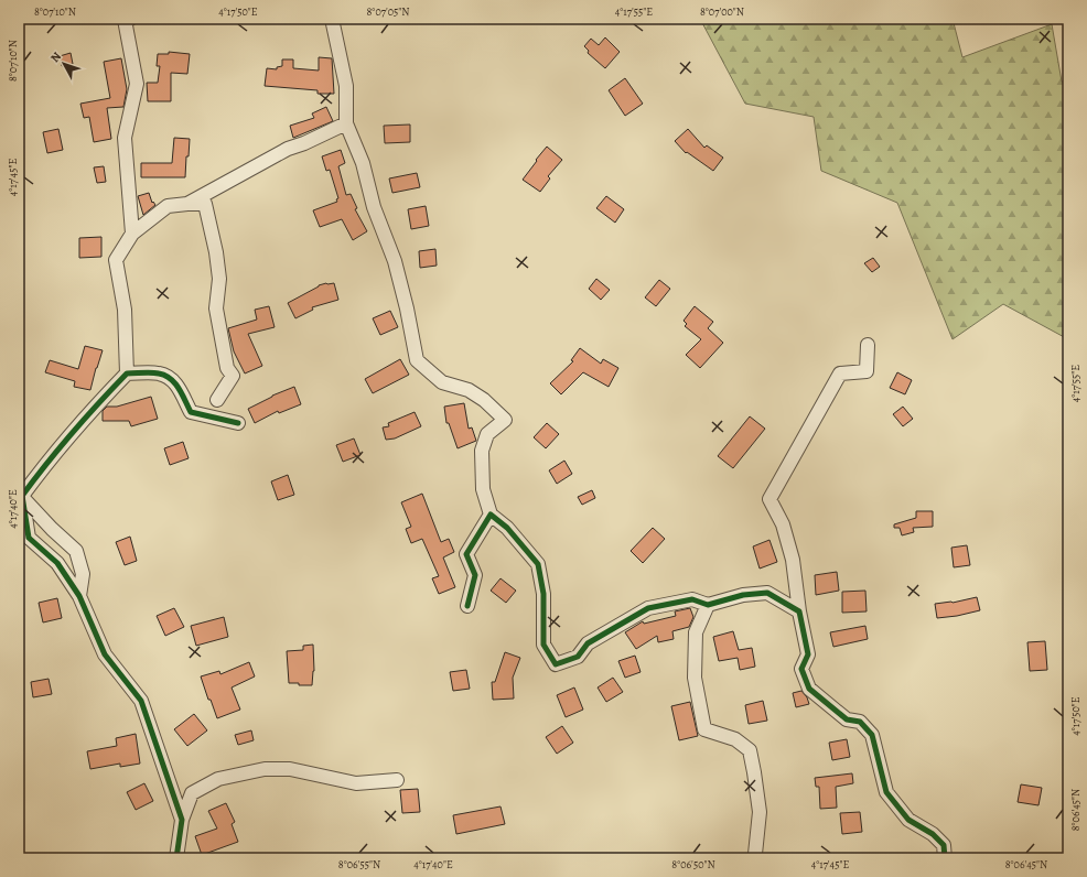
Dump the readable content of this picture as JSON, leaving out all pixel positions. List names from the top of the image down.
{
  "north": "top left",
  "coordinates": [
    "8°07'10\"N",
    "4°17'50\"E",
    "8°07'05\"N",
    "4°17'55\"E",
    "8°07'00\"N",
    "4°17'45\"E",
    "4°17'40\"E",
    "8°06'45\"N",
    "8°06'55\"N",
    "8°06'50\"N"
  ]
}
